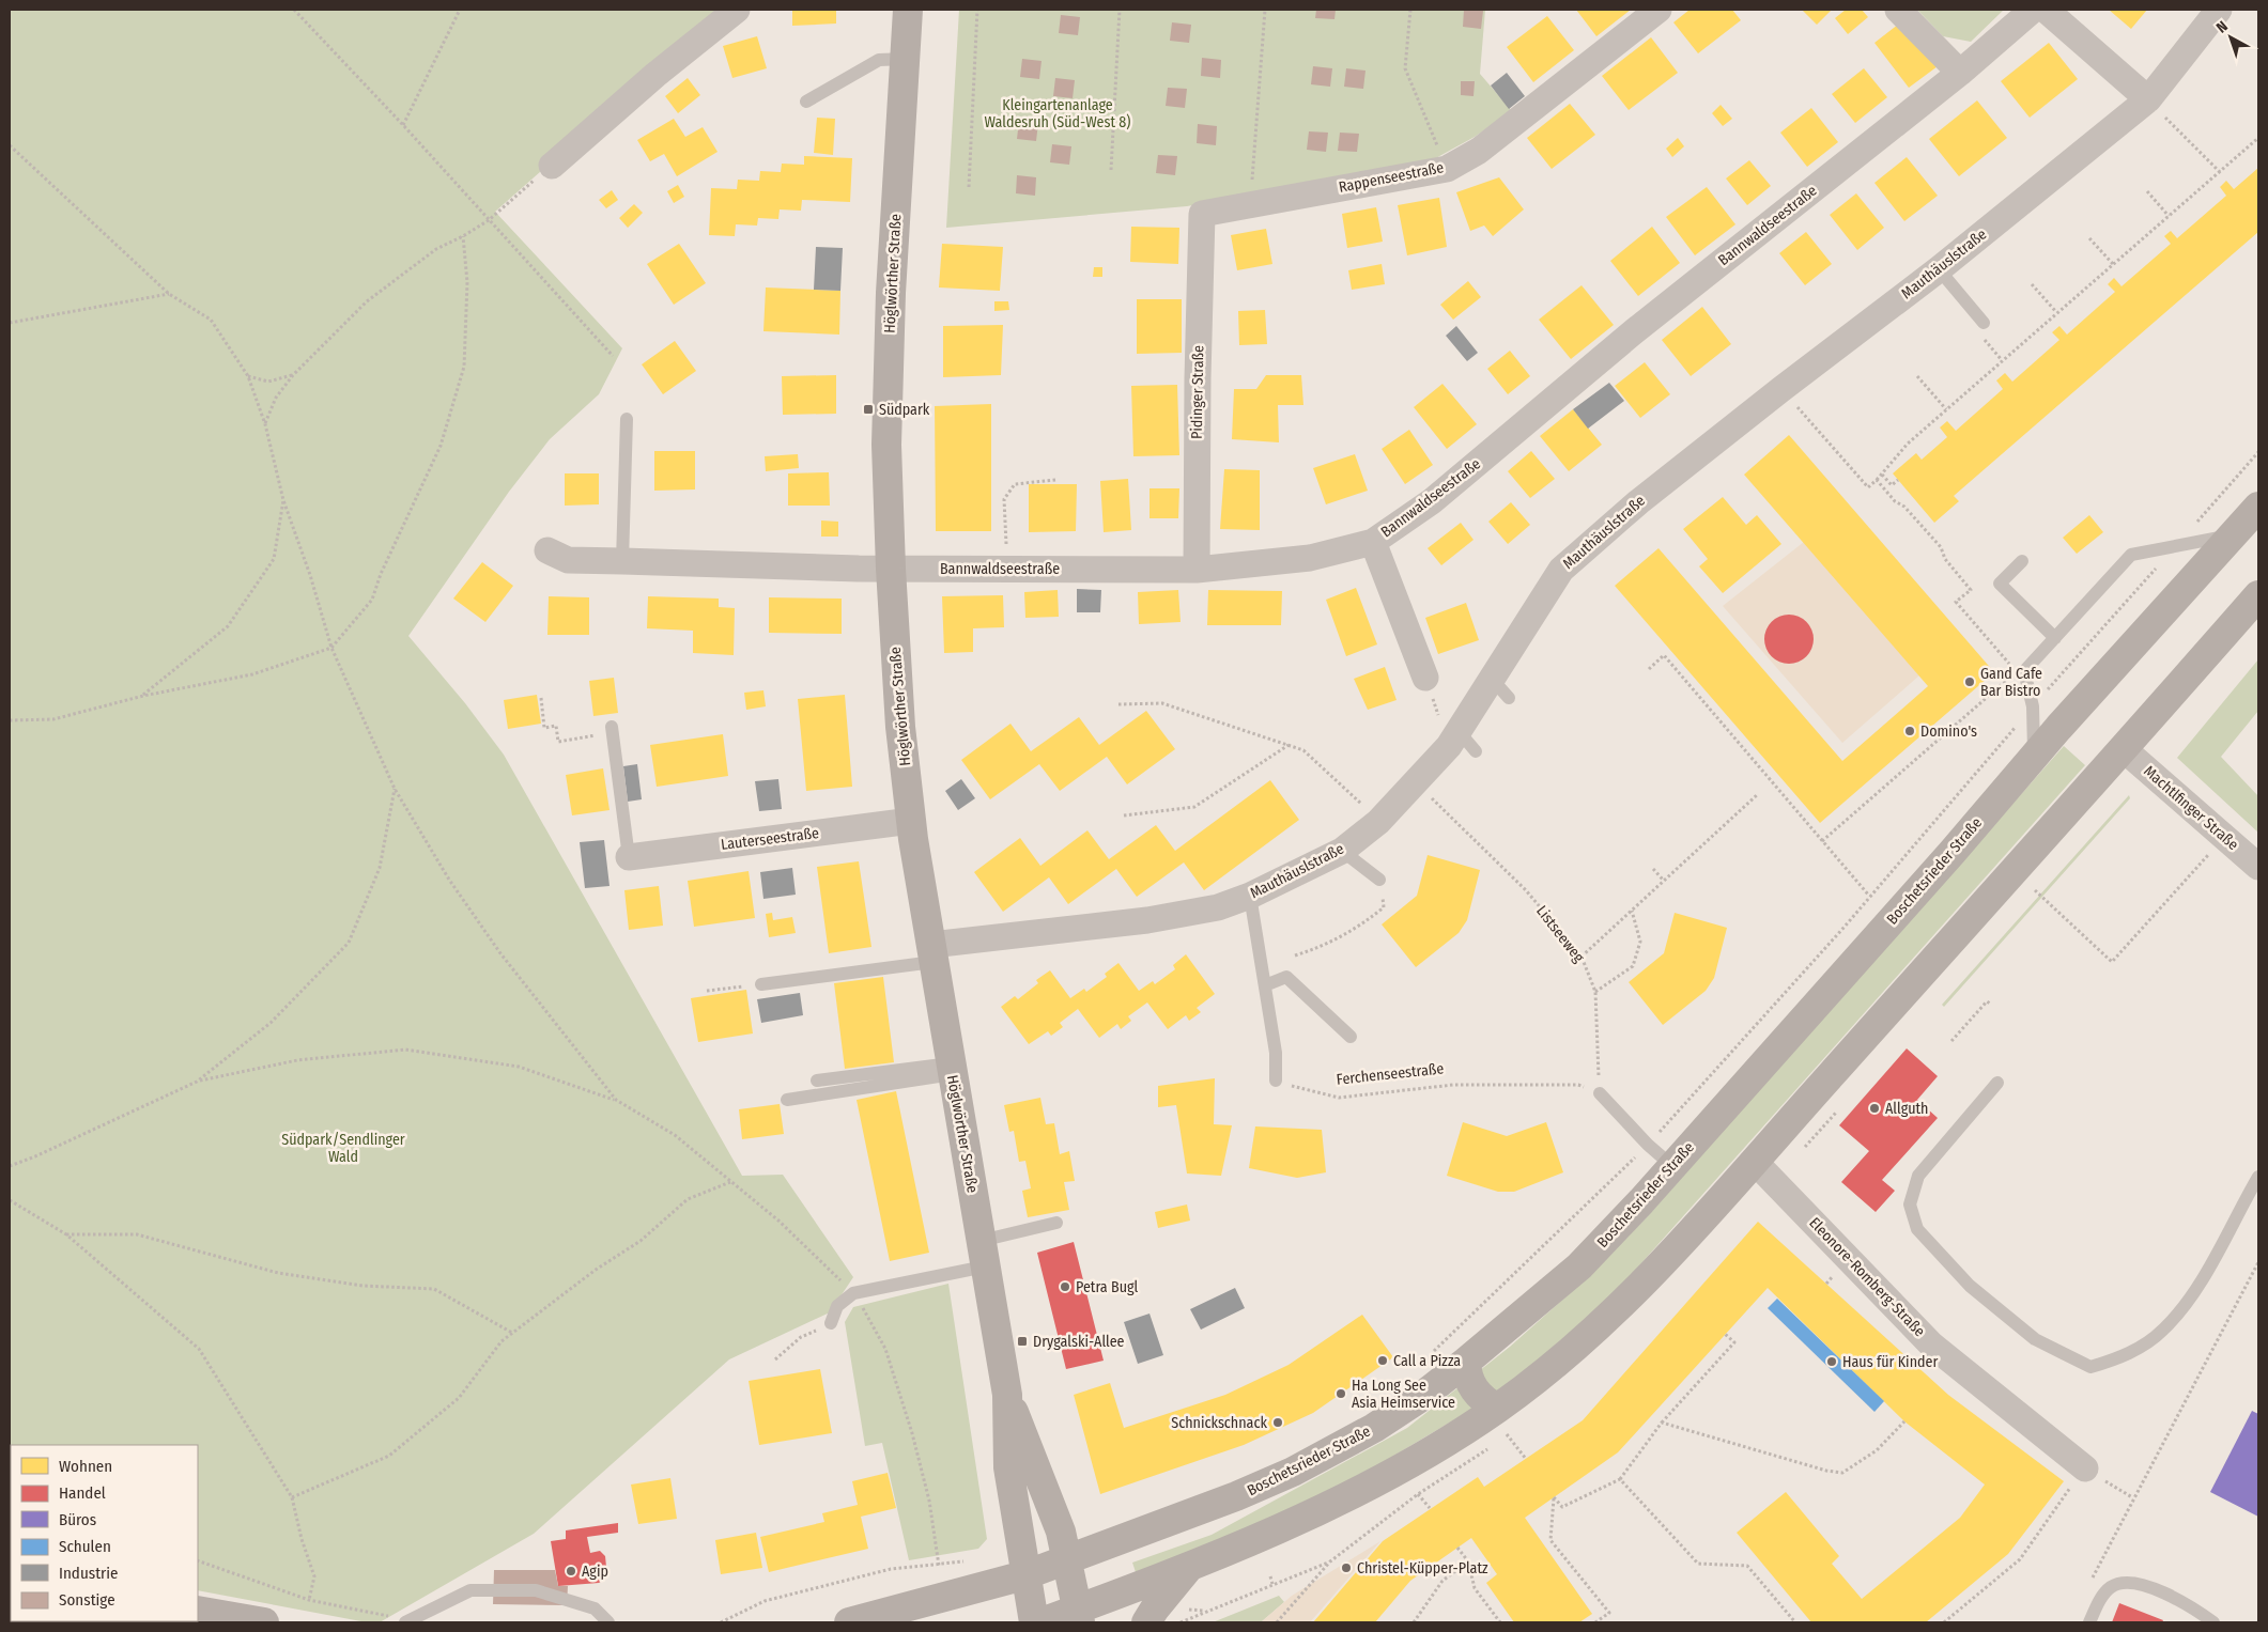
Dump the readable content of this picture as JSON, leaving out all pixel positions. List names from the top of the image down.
{
  "streets": {
    "main road": ["Höglwörther Straße", "Boschetsrieder Straße"],
    "street": [
      "Rappenseestraße",
      "Bannwaldseestraße",
      "Mauthäuslstraße",
      "Pidinger Straße",
      "Machtlfinger Straße",
      "Lauterseestraße",
      "Eleonore-Romberg-Straße"
    ],
    "path": ["Listseeweg", "Ferchenseestraße"]
  },
  "crossings": [
    ["Rappenseestraße", "Pidinger Straße"],
    ["Bannwaldseestraße", "Höglwörther Straße"],
    ["Bannwaldseestraße", "Pidinger Straße"],
    ["Mauthäuslstraße", "Höglwörther Straße"],
    ["Mauthäuslstraße", "Listseeweg"],
    ["Höglwörther Straße", "Lauterseestraße"],
    ["Höglwörther Straße", "Boschetsrieder Straße"],
    ["Listseeweg", "Ferchenseestraße"]
  ],
  "parks": ["Kleingartenanlage Waldesruh (Süd-West 8)", "Südpark/Sendlinger Wald"],
  "places": {
    "transit": ["Südpark", "Drygalski-Allee"],
    "other": [
      "Gand Cafe Bar Bistro",
      "Domino's",
      "Allguth",
      "Petra Bugl",
      "Call a Pizza",
      "Haus für Kinder",
      "Ha Long See Asia Heimservice",
      "Schnickschnack",
      "Christel-Küpper-Platz",
      "Agip"
    ]
  },
  "legend": [
    "Wohnen",
    "Handel",
    "Büros",
    "Schulen",
    "Industrie",
    "Sonstige"
  ],
  "north": "top left"
}
